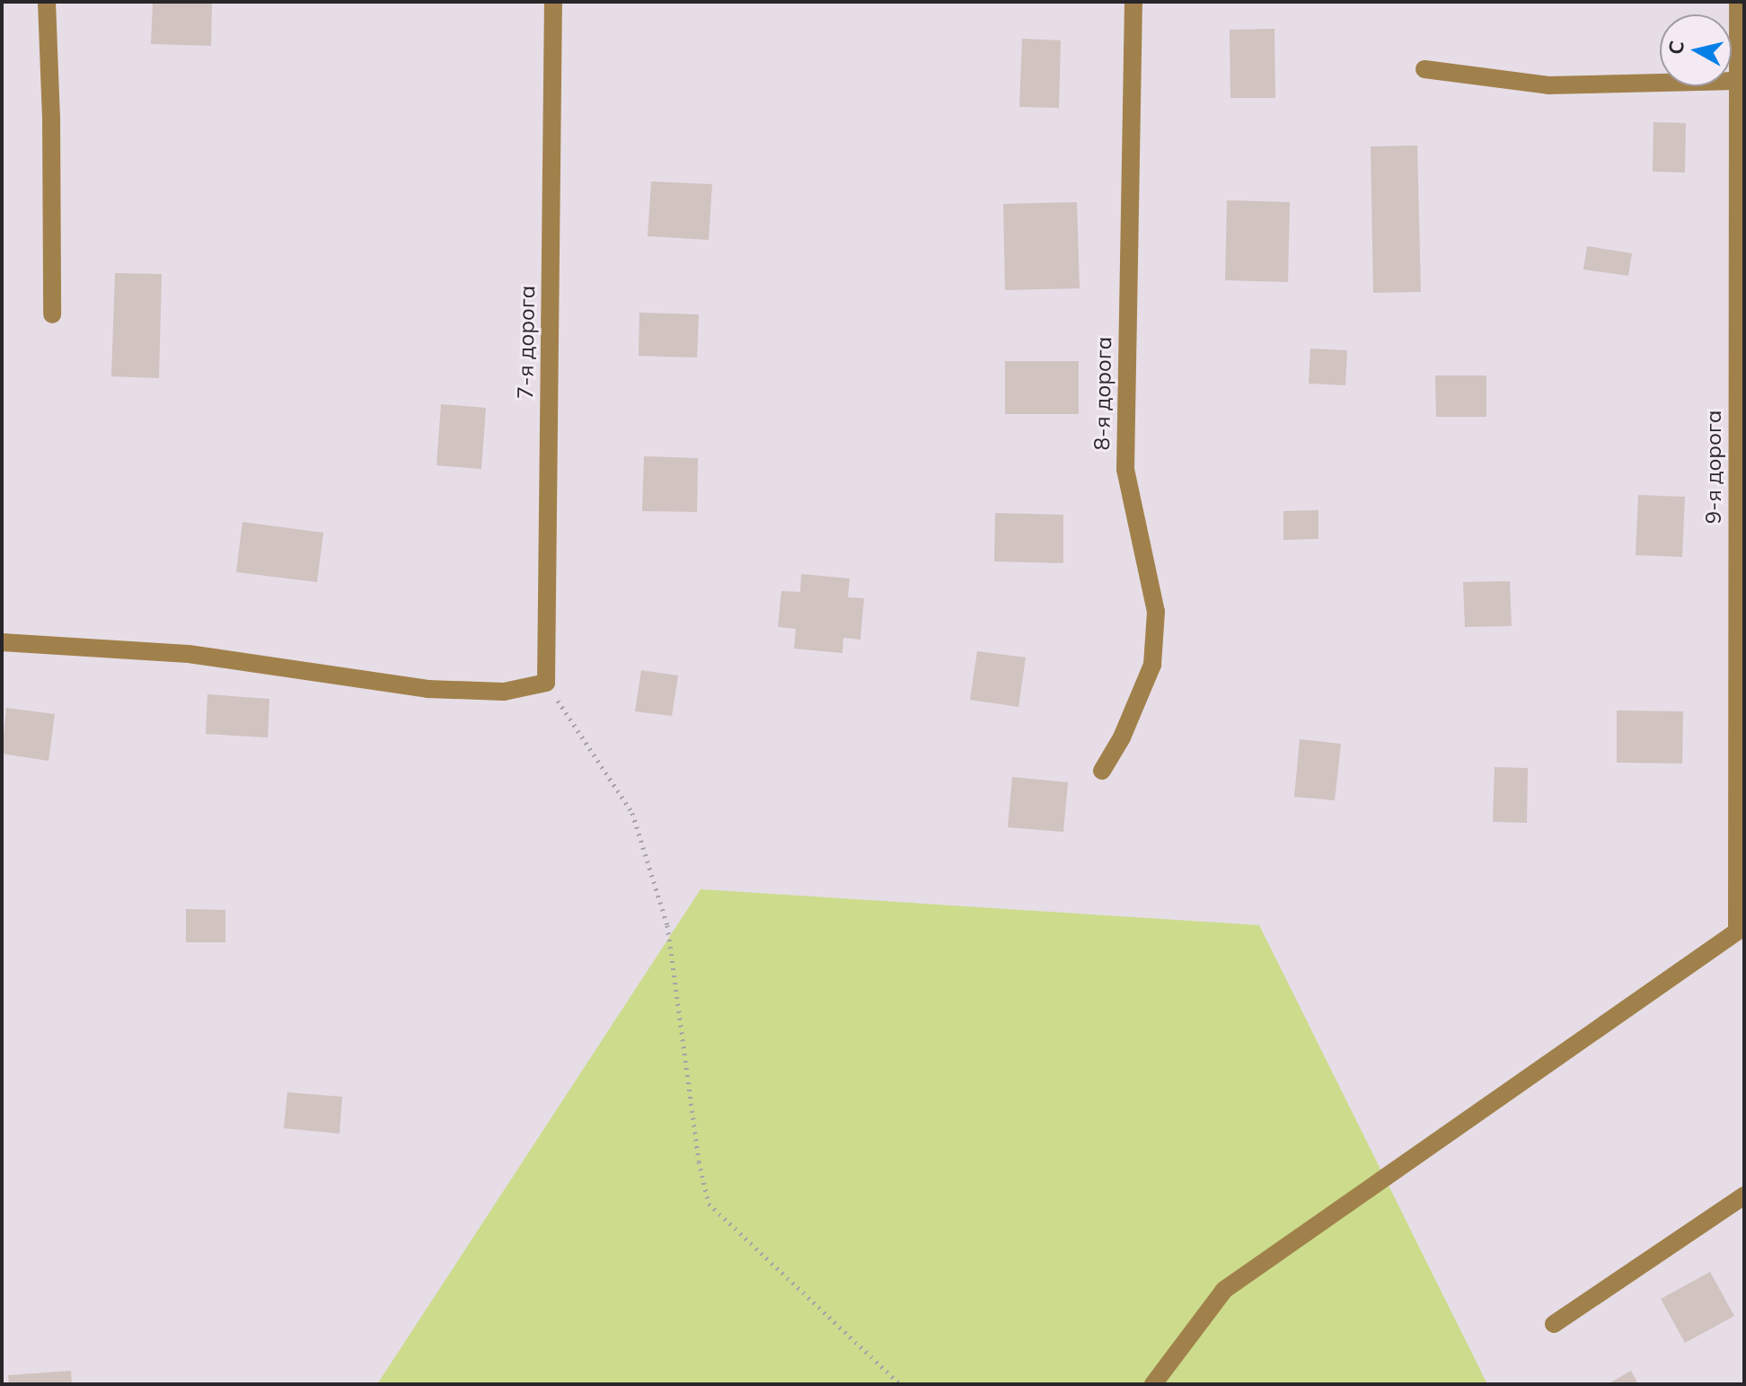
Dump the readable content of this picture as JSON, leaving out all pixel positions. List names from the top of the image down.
{
  "streets": {
    "street": ["7-я дорога", "8-я дорога", "9-я дорога"]
  },
  "north": "left"
}
